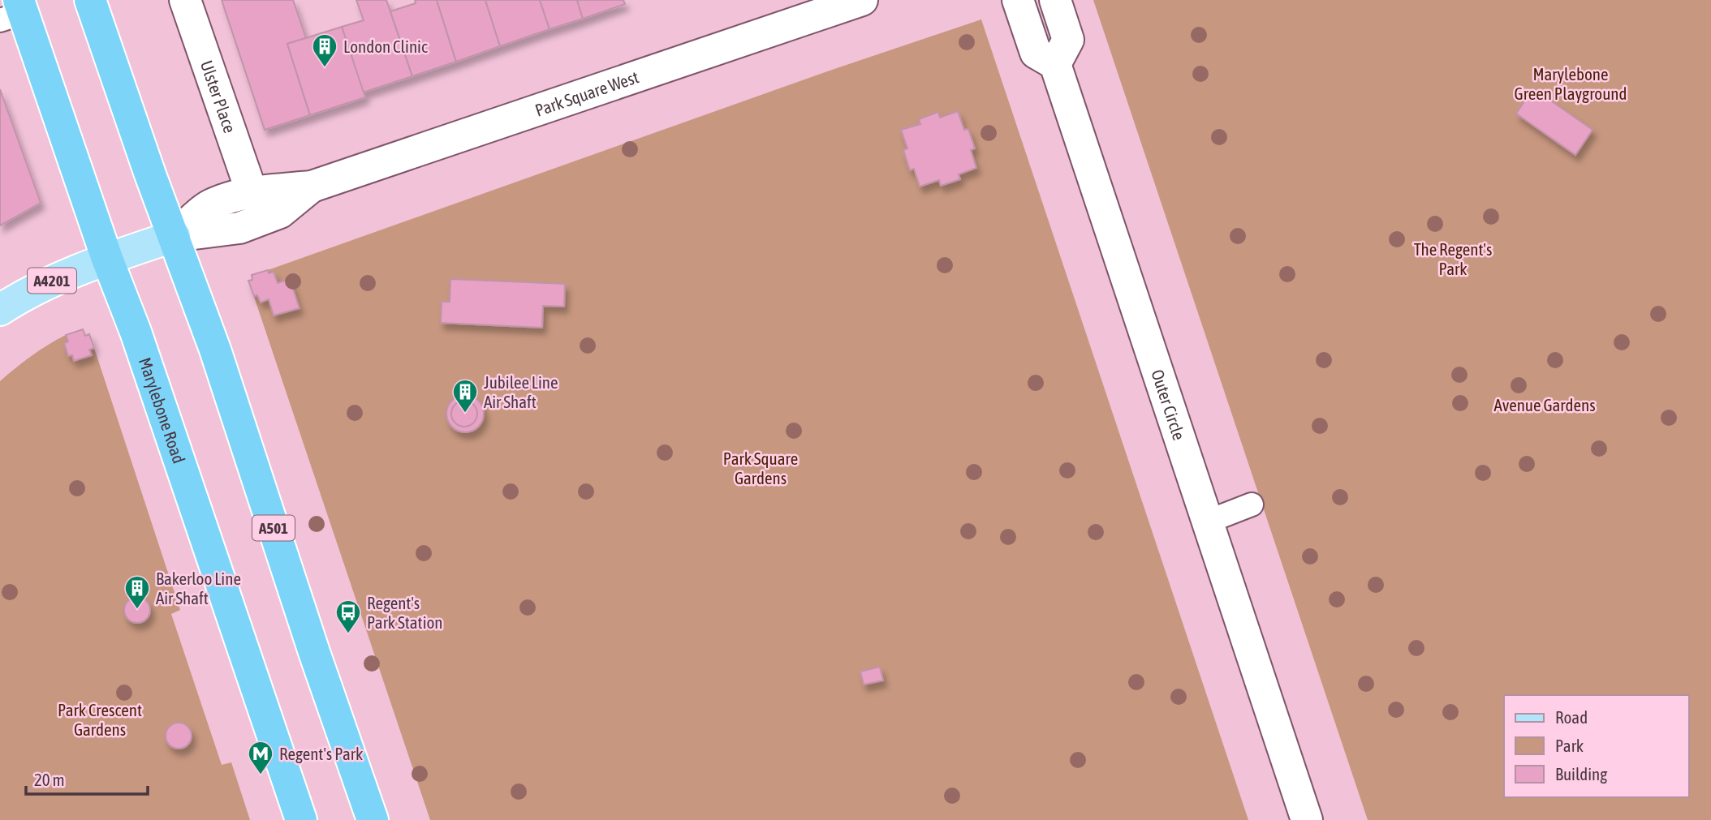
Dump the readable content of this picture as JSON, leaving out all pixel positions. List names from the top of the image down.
{
  "streets": {
    "highway": ["Marylebone Road", "A501"],
    "main road": ["Park Square West", "A4201"],
    "street": ["Ulster Place", "Outer Circle"]
  },
  "crossings": [
    ["Park Square West", "Ulster Place"],
    ["Park Square West", "A4201"],
    ["Park Square West", "Marylebone Road"],
    ["Park Square West", "A501"],
    ["A4201", "Marylebone Road"]
  ],
  "parks": [
    "Marylebone Green Playground",
    "The Regent's Park",
    "Avenue Gardens",
    "Park Square Gardens",
    "Park Crescent Gardens"
  ],
  "places": {
    "building": ["London Clinic", "Jubilee Line Air Shaft", "Bakerloo Line Air Shaft"],
    "bus stop": ["Regent's Park Station"],
    "metro station": ["Regent's Park"]
  },
  "legend": ["Road", "Park", "Building"],
  "scale_bar": "20 m"
}
